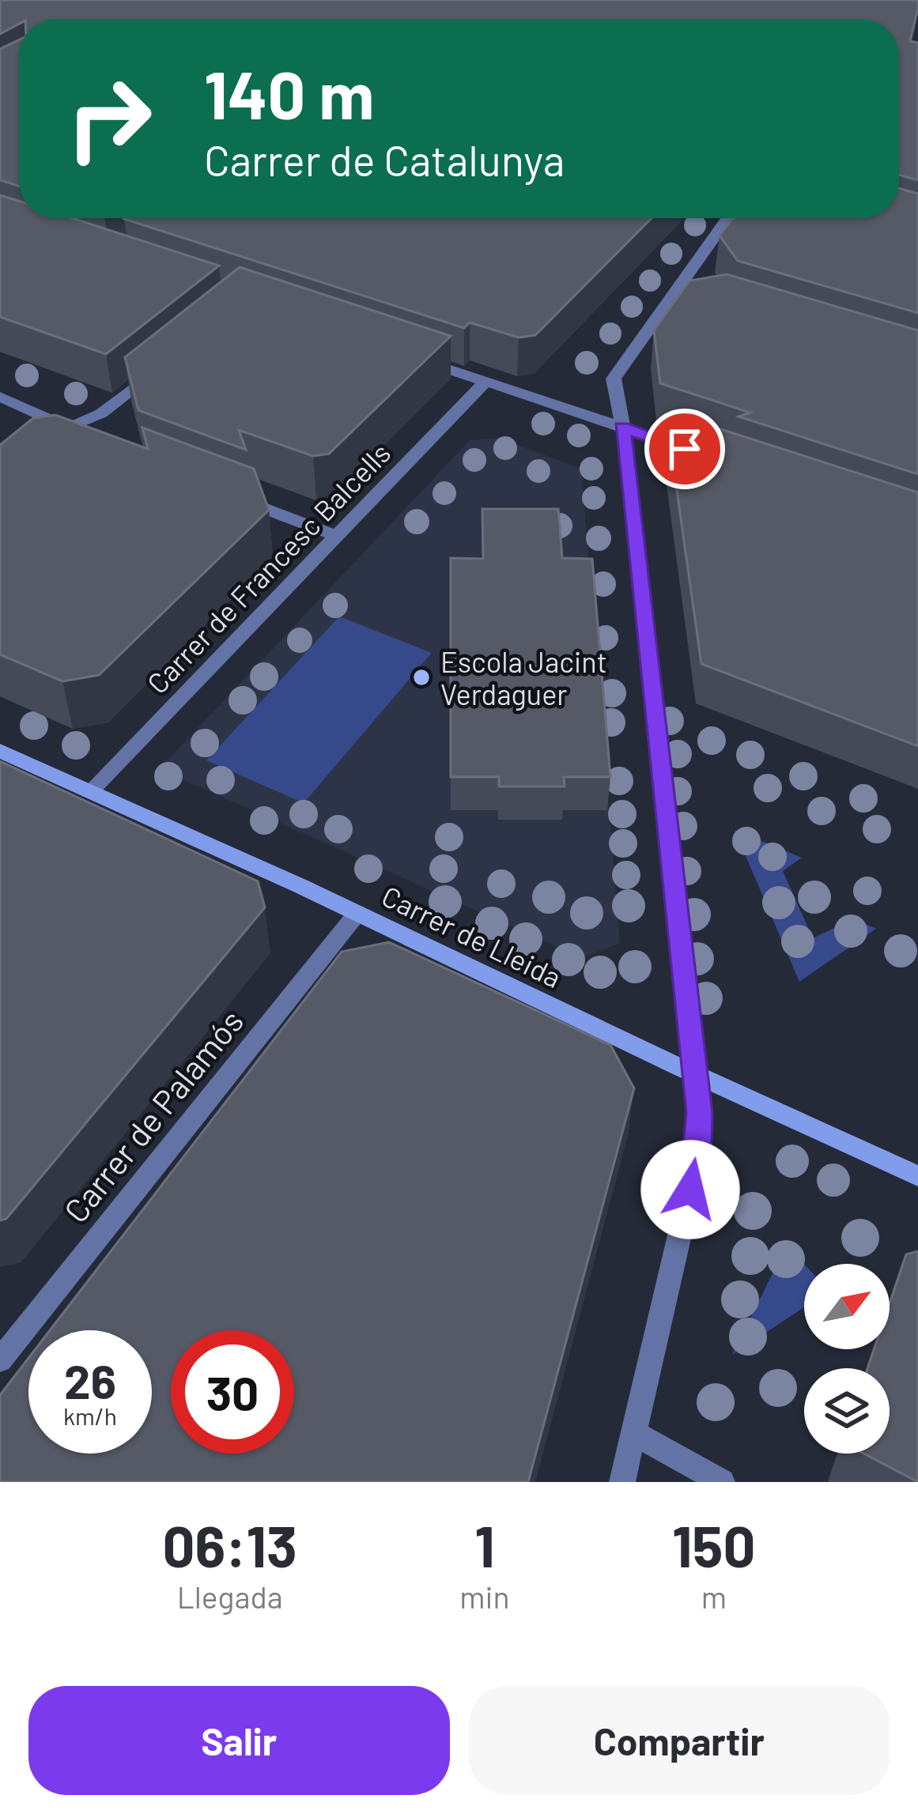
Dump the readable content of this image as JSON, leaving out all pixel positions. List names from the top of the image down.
{
  "streets": {
    "street": ["Carrer de Francesc Balcells", "Carrer de Lleida", "Carrer de Palamós"]
  },
  "crossings": [
    ["Carrer de Francesc Balcells", "Carrer de Lleida"],
    ["Carrer de Lleida", "Carrer de Palamós"]
  ],
  "places": ["Escola Jacint Verdaguer"],
  "north": "top right",
  "page": {
    "turn": ["140 m", "Carrer de Catalunya"],
    "speed": "26 km/h",
    "limit": "30",
    "eta": [
      "06:13",
      "Llegada",
      "1",
      "min",
      "150",
      "m"
    ],
    "buttons": ["Salir", "Compartir"]
  }
}
